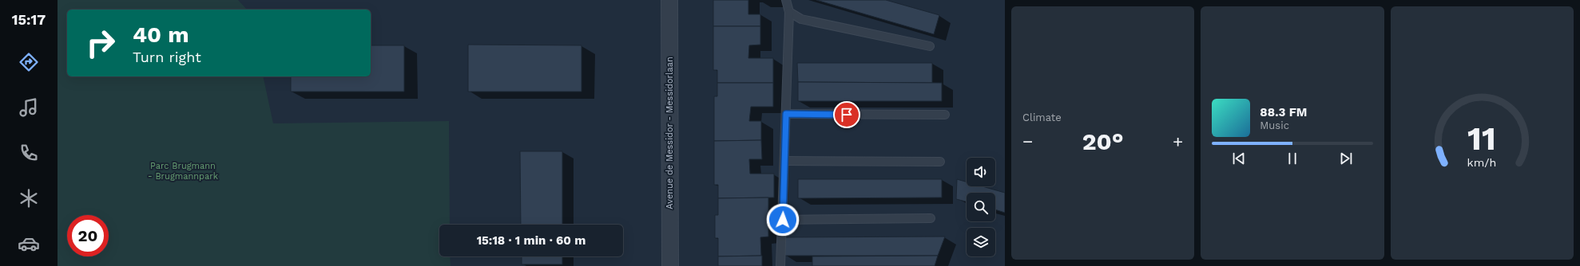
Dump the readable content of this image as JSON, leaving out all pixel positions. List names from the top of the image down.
{
  "streets": {
    "street": ["Avenue de Messidor - Messidorlaan"]
  },
  "parks": ["Parc Brugmann - Brugmannpark"],
  "page": {
    "tabs": "15:17",
    "tile": "Climate",
    "turn": ["40 m", "Turn right"],
    "song": ["88.3 FM", "Music"],
    "heat": ["−", "20°", "+"],
    "limit": "20",
    "trip": "15:18 · 1 min · 60 m",
    "gauge": ["11", "km/h"]
  }
}
